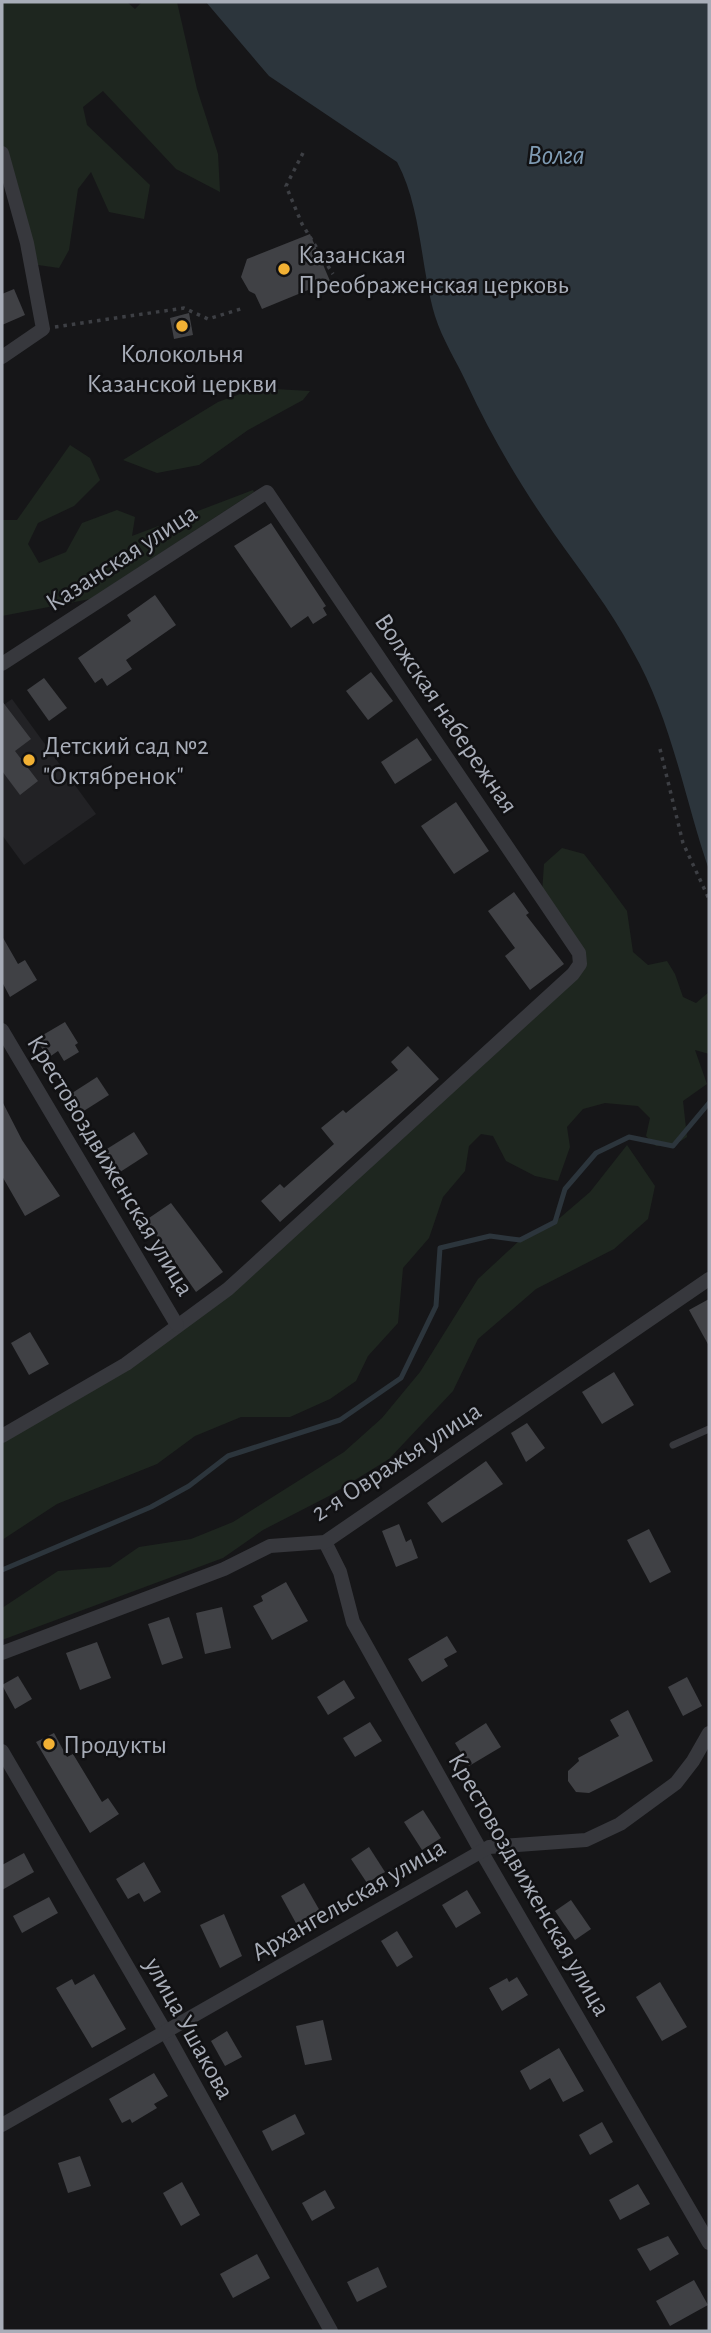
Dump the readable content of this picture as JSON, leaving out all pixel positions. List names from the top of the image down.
{
  "streets": {
    "street": [
      "Казанская улица",
      "Волжская набережная",
      "Крестовоздвиженская улица",
      "2-я Овражья улица",
      "Архангельская улица",
      "улица Ушакова"
    ]
  },
  "crossings": [
    ["Казанская улица", "Волжская набережная"],
    ["Волжская набережная", "Крестовоздвиженская улица"],
    ["Крестовоздвиженская улица", "2-я Овражья улица"],
    ["Крестовоздвиженская улица", "Архангельская улица"],
    ["Архангельская улица", "улица Ушакова"]
  ],
  "water": ["Волга"],
  "places": [
    "Казанская Преображенская церковь",
    "Колокольня Казанской церкви",
    "Детский сад №2 \"Октябренок\"",
    "Продукты"
  ]
}
